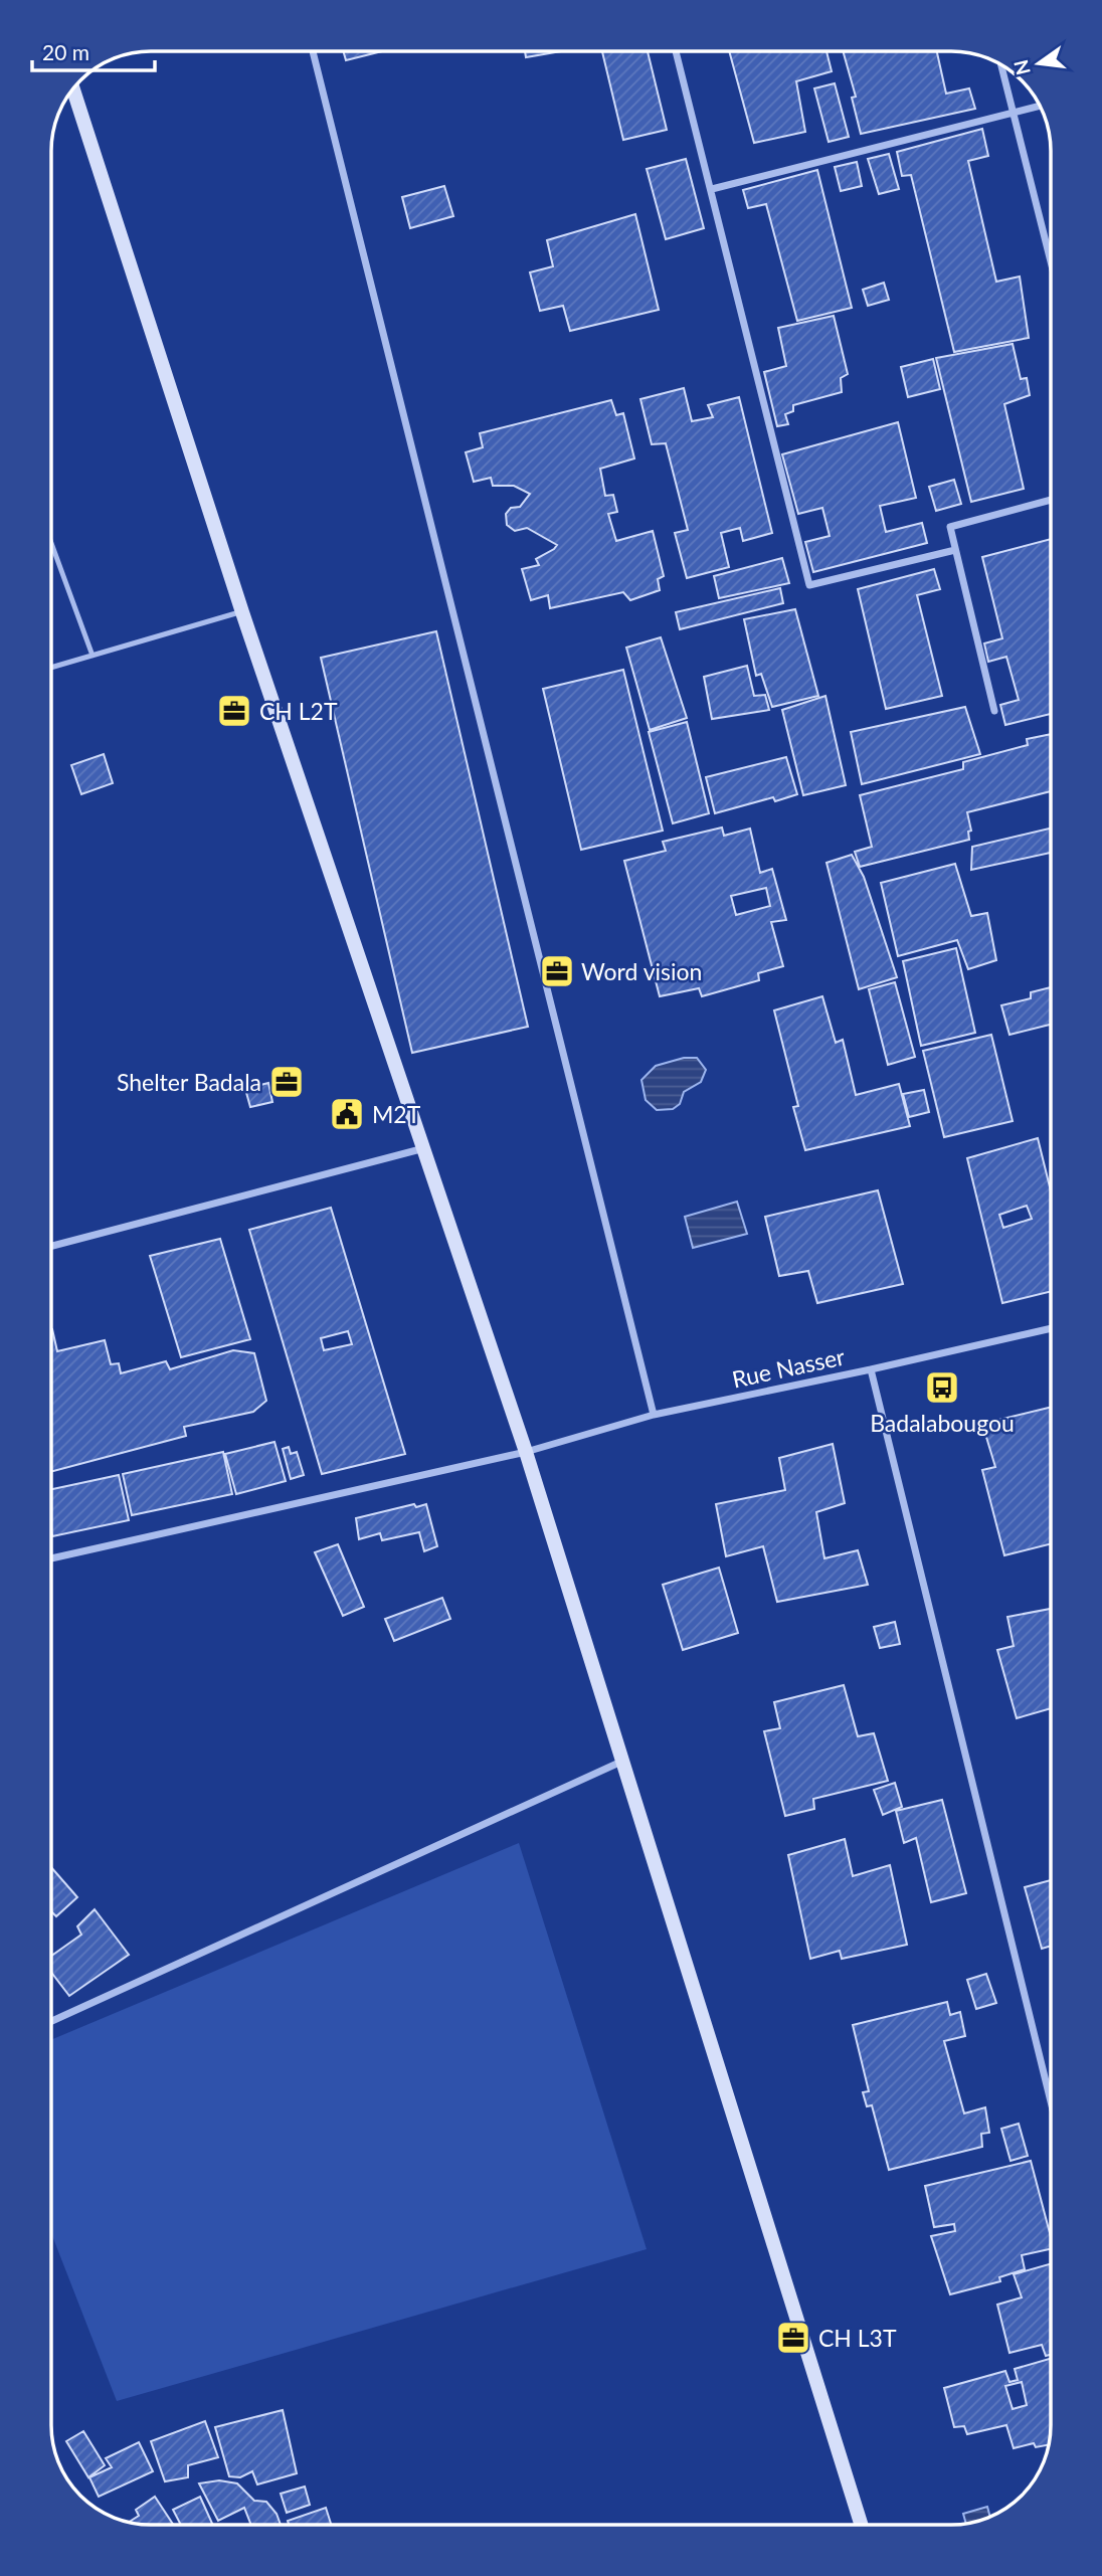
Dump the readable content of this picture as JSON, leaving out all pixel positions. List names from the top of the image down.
{
  "streets": {
    "street": ["Rue Nasser"]
  },
  "places": {
    "office": [
      "CH L2T",
      "Word vision",
      "Shelter Badala",
      "CH L3T"
    ],
    "public building": ["M2T"],
    "bus stop": ["Badalabougou"]
  },
  "scale_bar": "20 m",
  "north": "left"
}
